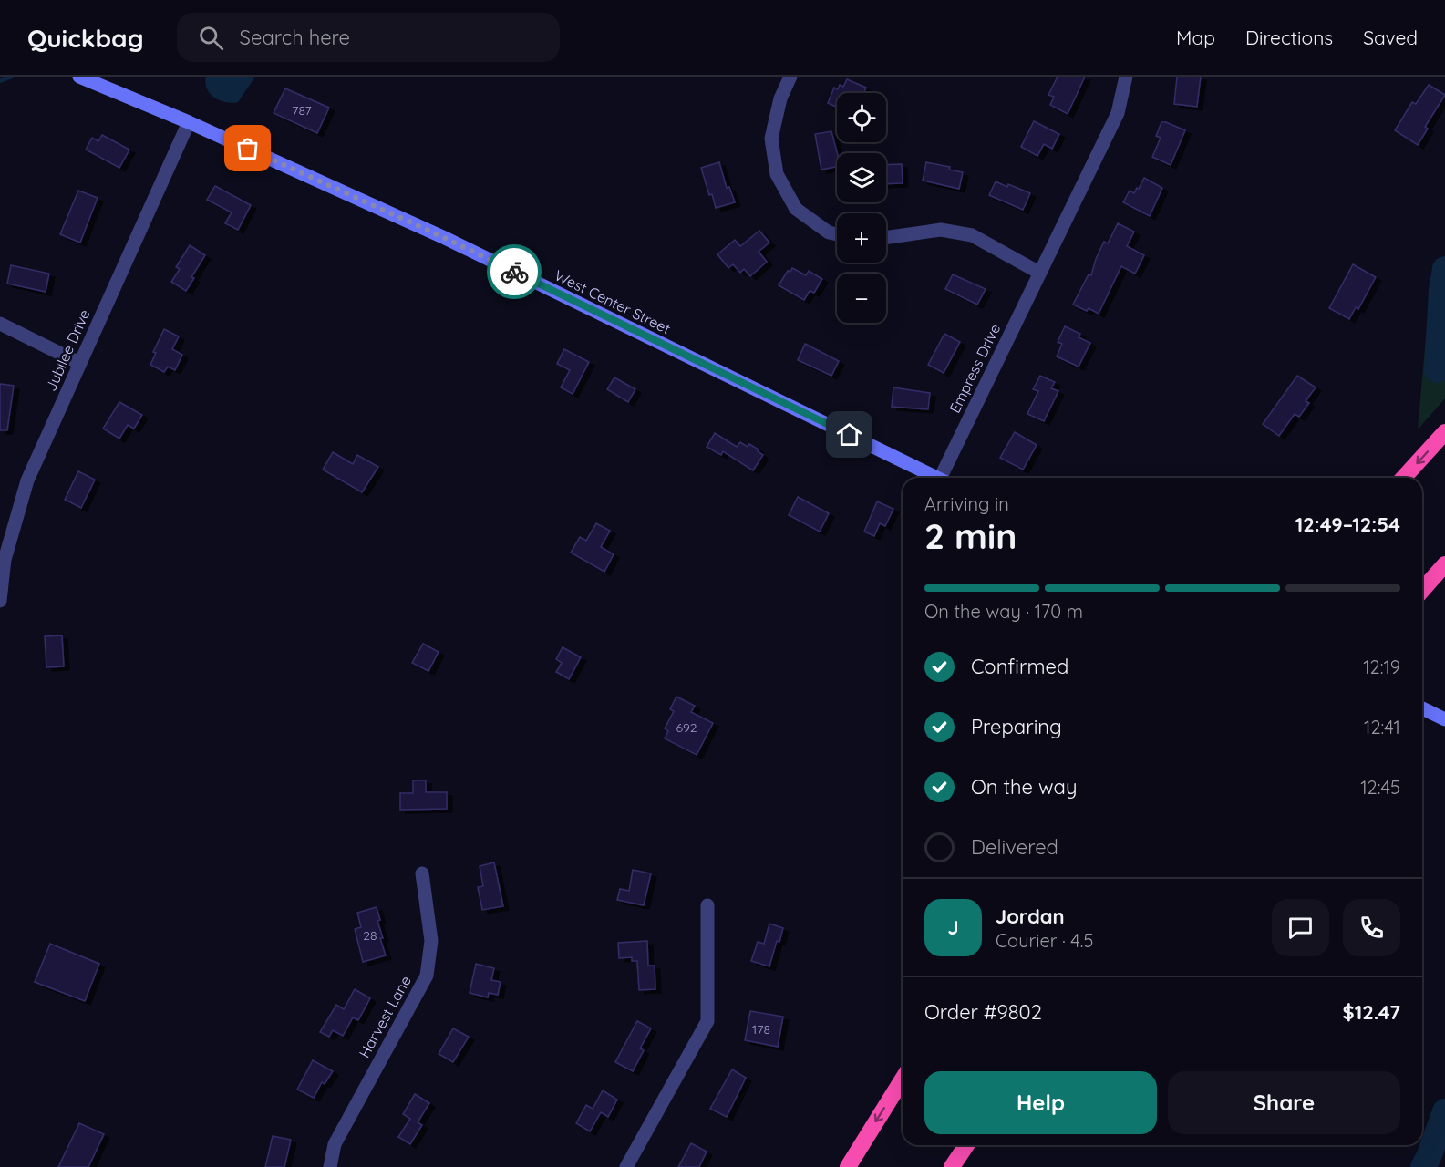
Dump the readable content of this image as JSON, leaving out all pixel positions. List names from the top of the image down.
{
  "streets": {
    "street": [
      "West Center Street",
      "Jubilee Drive",
      "Empress Drive",
      "Harvest Lane"
    ]
  },
  "crossings": [
    ["West Center Street", "Jubilee Drive"]
  ],
  "house_numbers": [
    "787",
    "692",
    "28",
    "178"
  ],
  "page": {
    "header": "Quickbag",
    "search": "Search here",
    "nav": ["Map", "Directions", "Saved"],
    "map_buttons": ["+", "−"],
    "heading": ["2 min", "Arriving in", "12:49–12:54"],
    "panel": [
      "Jordan",
      "Courier · 4.5",
      "Order #9802",
      "$12.47"
    ],
    "bar": "On the way · 170 m",
    "list": [
      ["Confirmed", "12:19"],
      ["Preparing", "12:41"],
      ["On the way", "12:45"],
      "Delivered"
    ],
    "round": "J",
    "buttons": ["Help", "Share"]
  }
}
